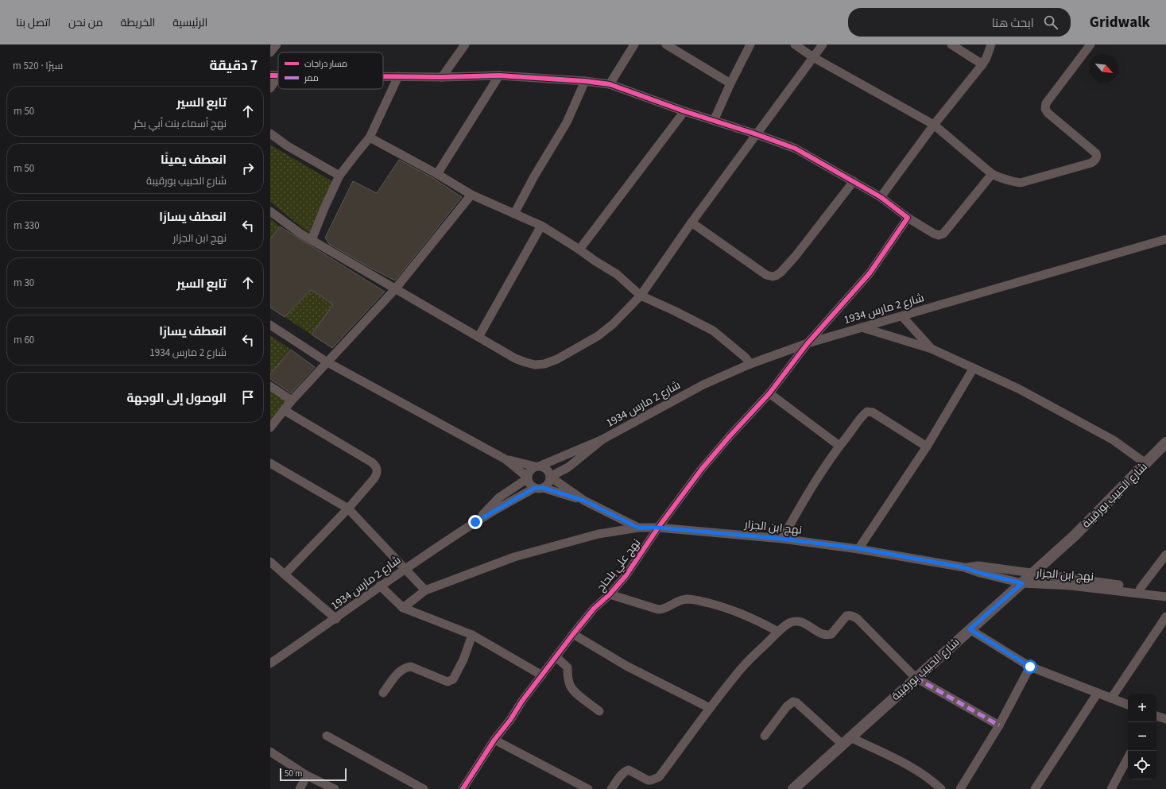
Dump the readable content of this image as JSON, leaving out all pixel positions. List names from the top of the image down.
{
  "streets": {
    "main road": ["شارع الحبيب بورقيبة"],
    "street": ["شارع 2 مارس 1934", "نهج ابن الجزار", "نهج علي بلحاج"]
  },
  "crossings": [
    ["شارع 2 مارس 1934", "نهج علي بلحاج"],
    ["شارع الحبيب بورقيبة", "نهج ابن الجزار"],
    ["نهج ابن الجزار", "نهج علي بلحاج"]
  ],
  "legend": ["مسار دراجات", "ممر"],
  "scale_bar": "50 m",
  "north": "bottom right",
  "page": {
    "header": "Gridwalk",
    "search": "ابحث هنا",
    "nav": [
      "الرئيسية",
      "الخريطة",
      "من نحن",
      "اتصل بنا"
    ],
    "heading": ["7 دقيقة", "سيرًا · 520 m"],
    "list": [
      ["تابع السير", "نهج أسماء بنت أبي بكر", "50 m"],
      ["انعطف يمينًا", "شارع الحبيب بورقيبة", "50 m"],
      ["انعطف يسارًا", "نهج ابن الجزار", "330 m"],
      ["تابع السير", "30 m"],
      ["انعطف يسارًا", "شارع 2 مارس 1934", "60 m"],
      "الوصول إلى الوجهة"
    ],
    "map_buttons": ["+", "−"],
    "scale": "50 m"
  }
}
